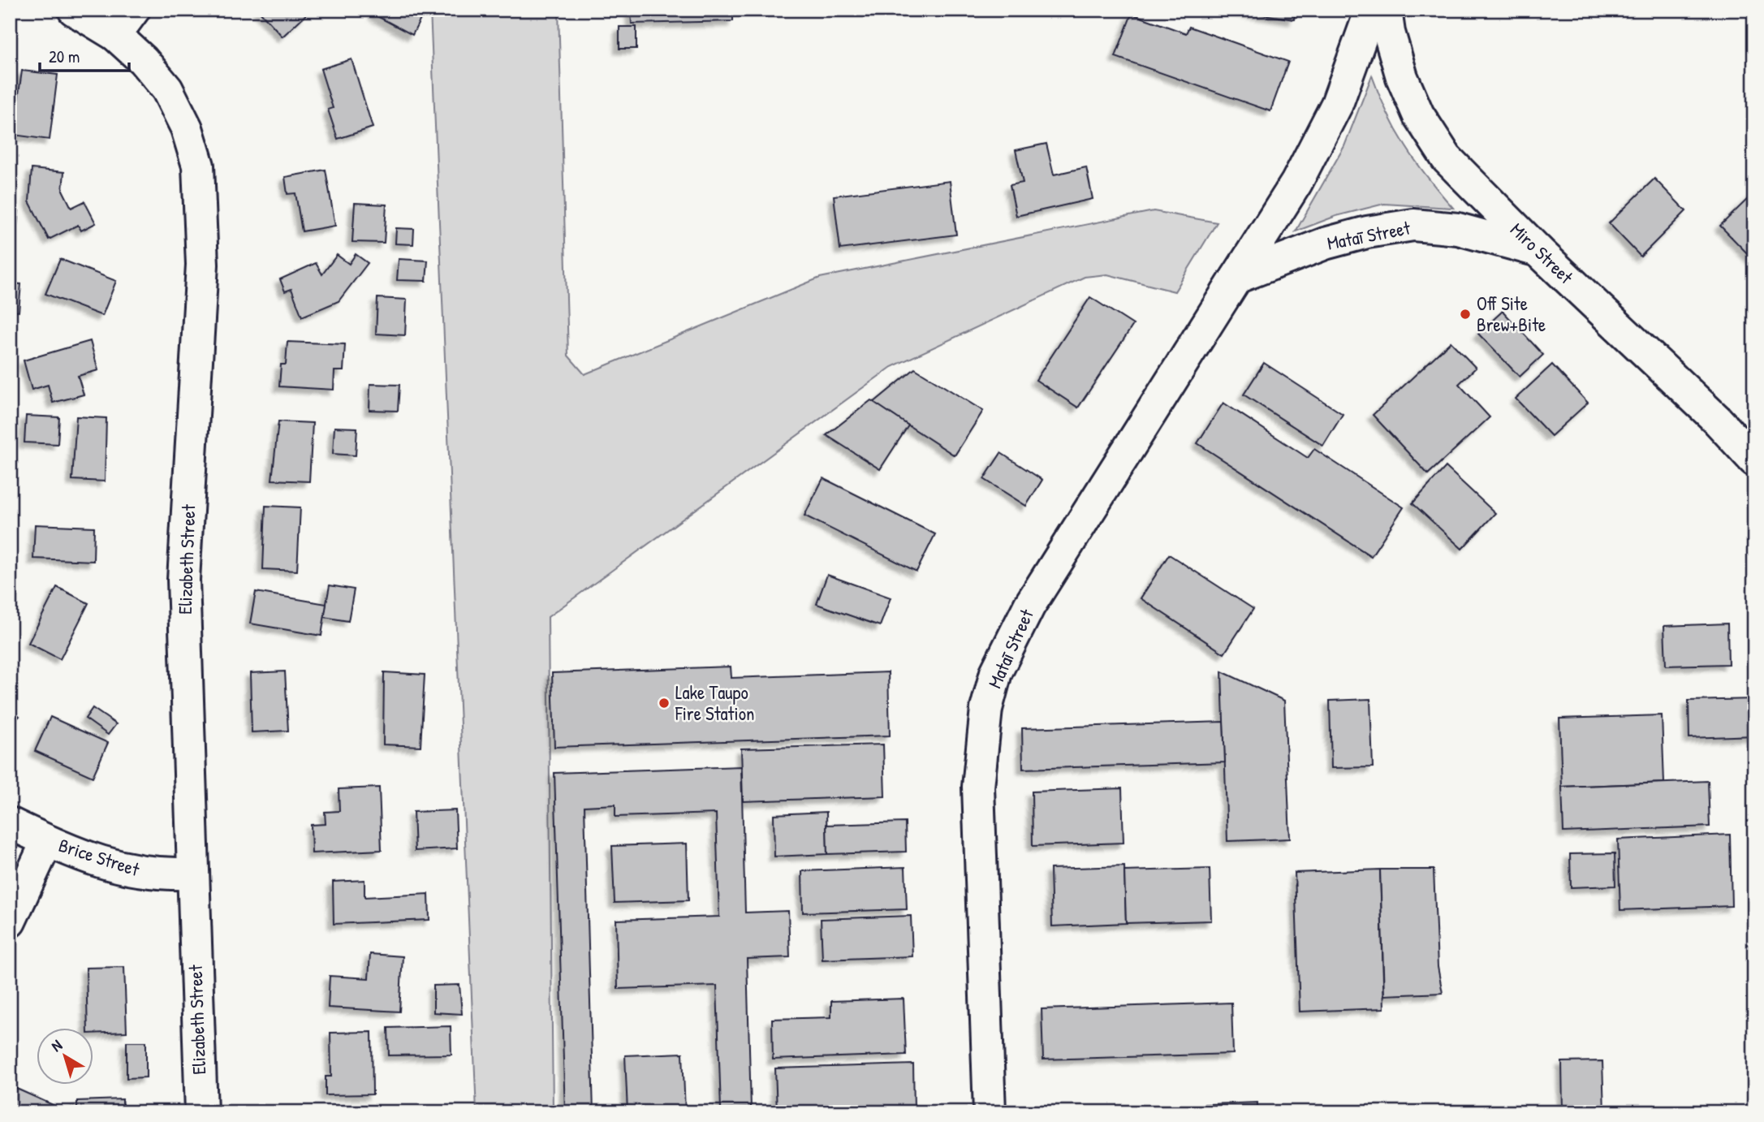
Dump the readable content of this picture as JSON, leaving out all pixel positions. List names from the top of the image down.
{
  "streets": {
    "street": [
      "Mataī Street",
      "Miro Street",
      "Elizabeth Street",
      "Brice Street"
    ]
  },
  "crossings": [
    ["Mataī Street", "Miro Street"],
    ["Elizabeth Street", "Brice Street"]
  ],
  "places": ["Off Site Brew+Bite", "Lake Taupo Fire Station"],
  "scale_bar": "20 m",
  "north": "top left"
}
